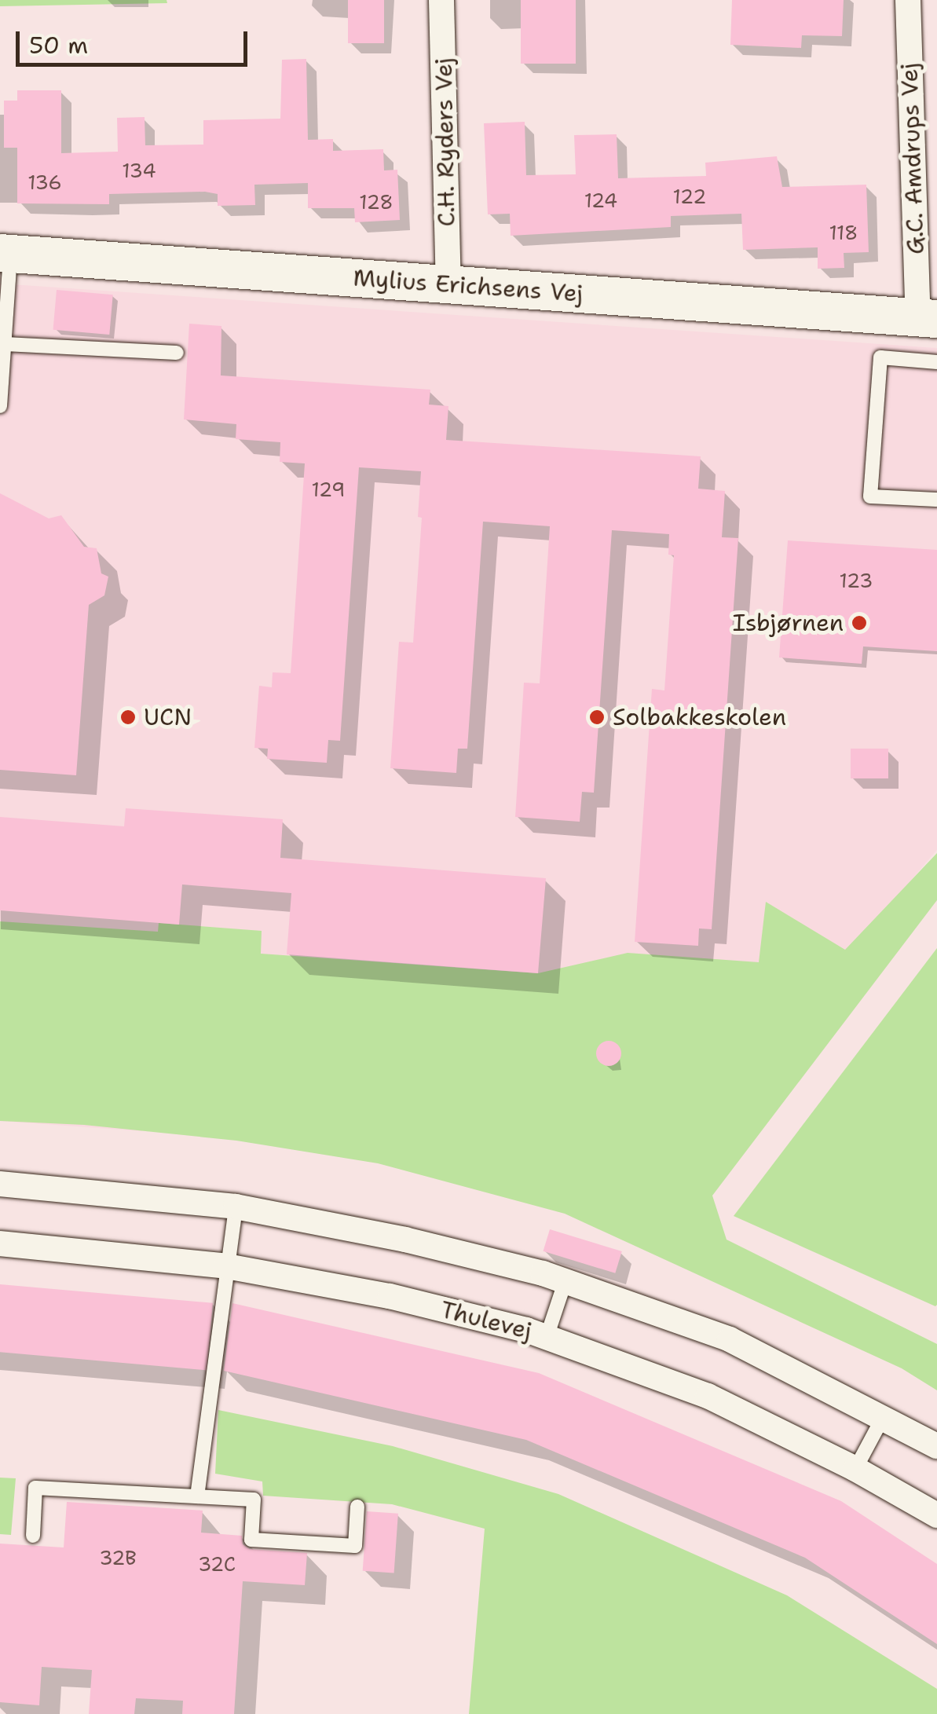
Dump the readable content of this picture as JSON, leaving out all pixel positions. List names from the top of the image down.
{
  "streets": {
    "street": [
      "C.H. Ryders Vej",
      "G.C. Amdrups Vej",
      "Mylius Erichsens Vej",
      "Thulevej"
    ]
  },
  "crossings": [
    ["C.H. Ryders Vej", "Mylius Erichsens Vej"],
    ["G.C. Amdrups Vej", "Mylius Erichsens Vej"]
  ],
  "places": ["Isbjørnen", "UCN", "Solbakkeskolen"],
  "house_numbers": [
    "134",
    "136",
    "122",
    "124",
    "128",
    "118",
    "129",
    "123",
    "32B",
    "32C"
  ],
  "scale_bar": "50 m"
}
